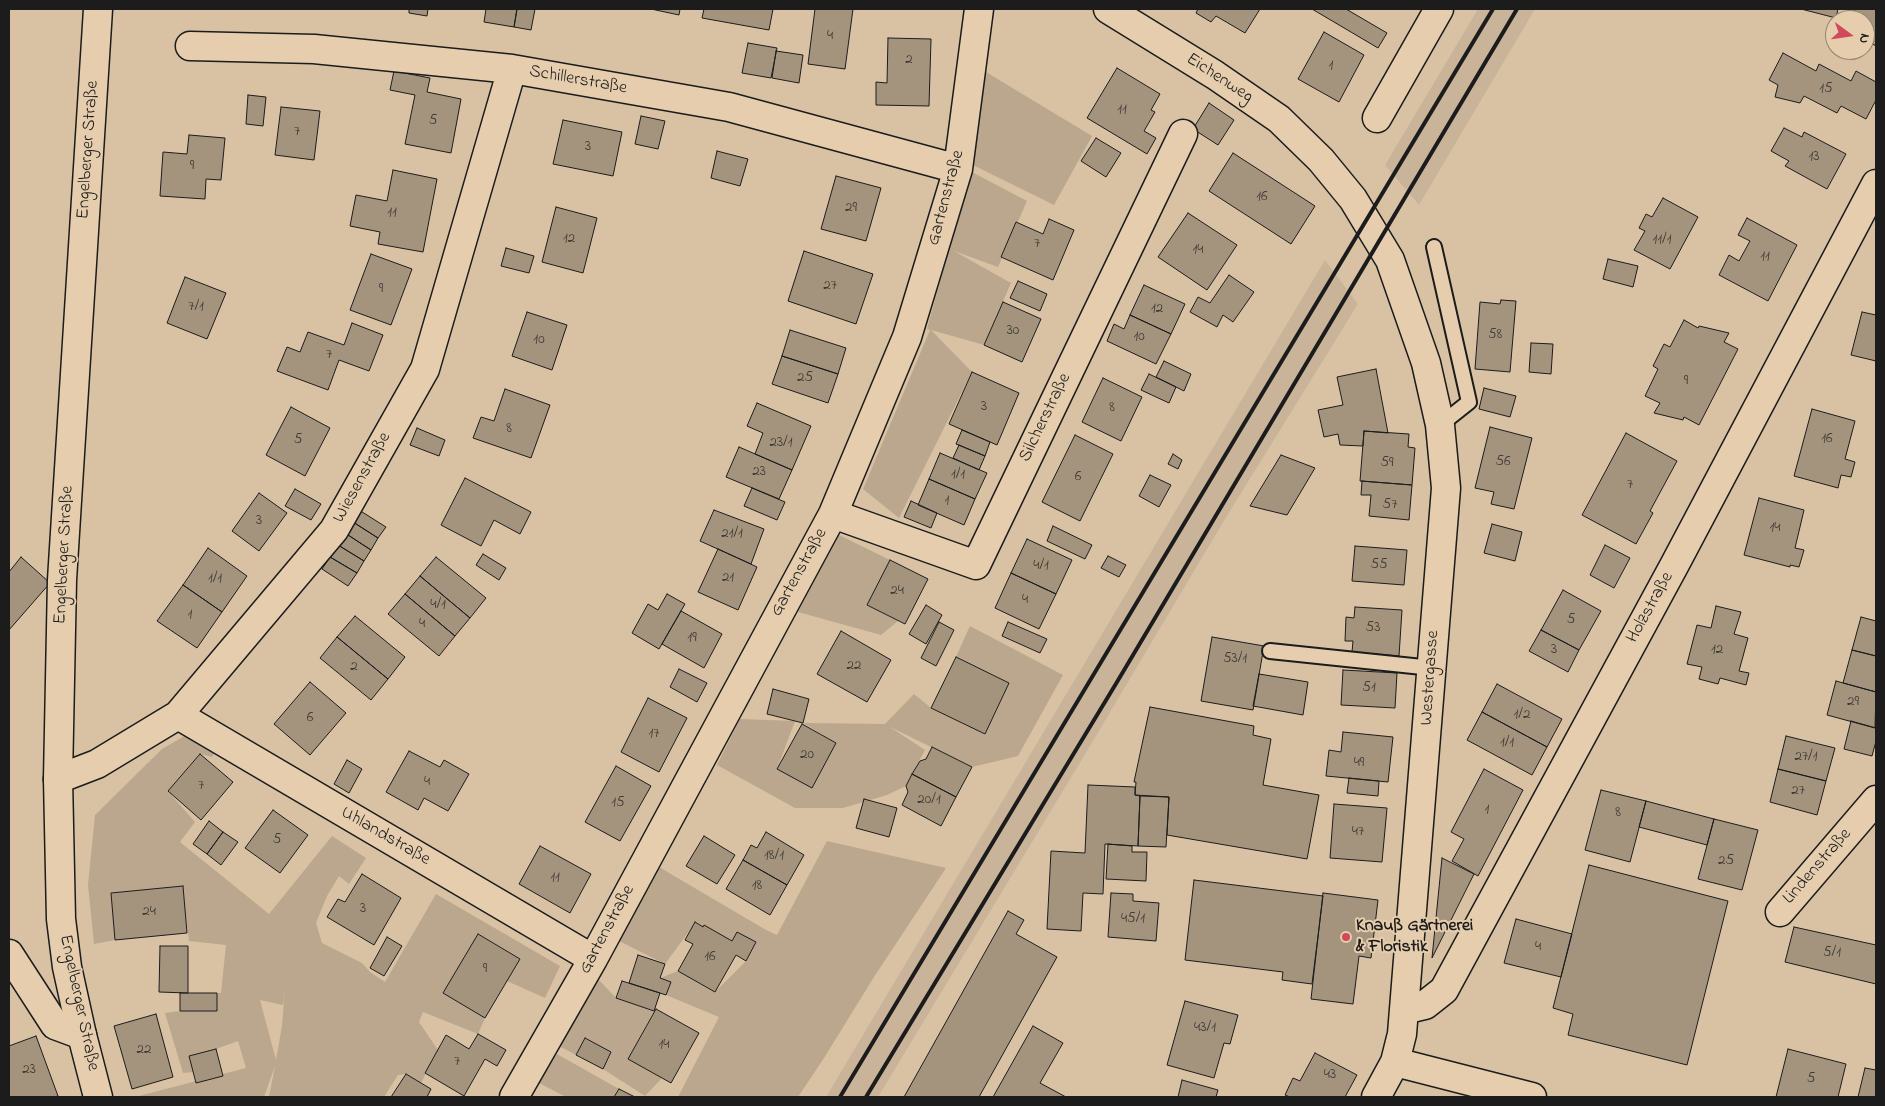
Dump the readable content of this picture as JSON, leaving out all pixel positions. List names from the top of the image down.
{
  "streets": {
    "street": [
      "Eichenweg",
      "Schillerstraße",
      "Engelberger Straße",
      "Gartenstraße",
      "Silcherstraße",
      "Wiesenstraße",
      "Holzstraße",
      "Westergasse",
      "Uhlandstraße",
      "Lindenstraße"
    ]
  },
  "crossings": [
    ["Eichenweg", "Westergasse"],
    ["Schillerstraße", "Gartenstraße"],
    ["Schillerstraße", "Wiesenstraße"],
    ["Engelberger Straße", "Wiesenstraße"],
    ["Gartenstraße", "Silcherstraße"],
    ["Gartenstraße", "Uhlandstraße"],
    ["Wiesenstraße", "Uhlandstraße"],
    ["Holzstraße", "Westergasse"]
  ],
  "places": ["Knauß Gärtnerei & Floristik"],
  "house_numbers": [
    "4",
    "2",
    "1",
    "15",
    "11",
    "5",
    "7",
    "3",
    "13",
    "9",
    "16",
    "29",
    "11",
    "12",
    "11/1",
    "7",
    "14",
    "11",
    "27",
    "9",
    "7/1",
    "12",
    "30",
    "58",
    "10",
    "10",
    "7",
    "25",
    "9",
    "3",
    "8",
    "8",
    "16",
    "5",
    "23/1",
    "56",
    "59",
    "23",
    "1/1",
    "6",
    "7",
    "1",
    "57",
    "3",
    "14",
    "21/1",
    "55",
    "4/1",
    "21",
    "1/1",
    "24",
    "4",
    "4/1",
    "1",
    "5",
    "4",
    "53",
    "19",
    "3",
    "12",
    "53/1",
    "22",
    "2",
    "51",
    "29",
    "1/2",
    "6",
    "17",
    "1/1",
    "20",
    "27/1",
    "49",
    "4",
    "7",
    "27",
    "20/1",
    "15",
    "1",
    "8",
    "47",
    "5",
    "18/1",
    "25",
    "11",
    "18",
    "3",
    "24",
    "45/1",
    "4",
    "5/1",
    "16",
    "9",
    "43/1",
    "14",
    "22",
    "7",
    "23",
    "43",
    "5"
  ],
  "north": "right"
}
